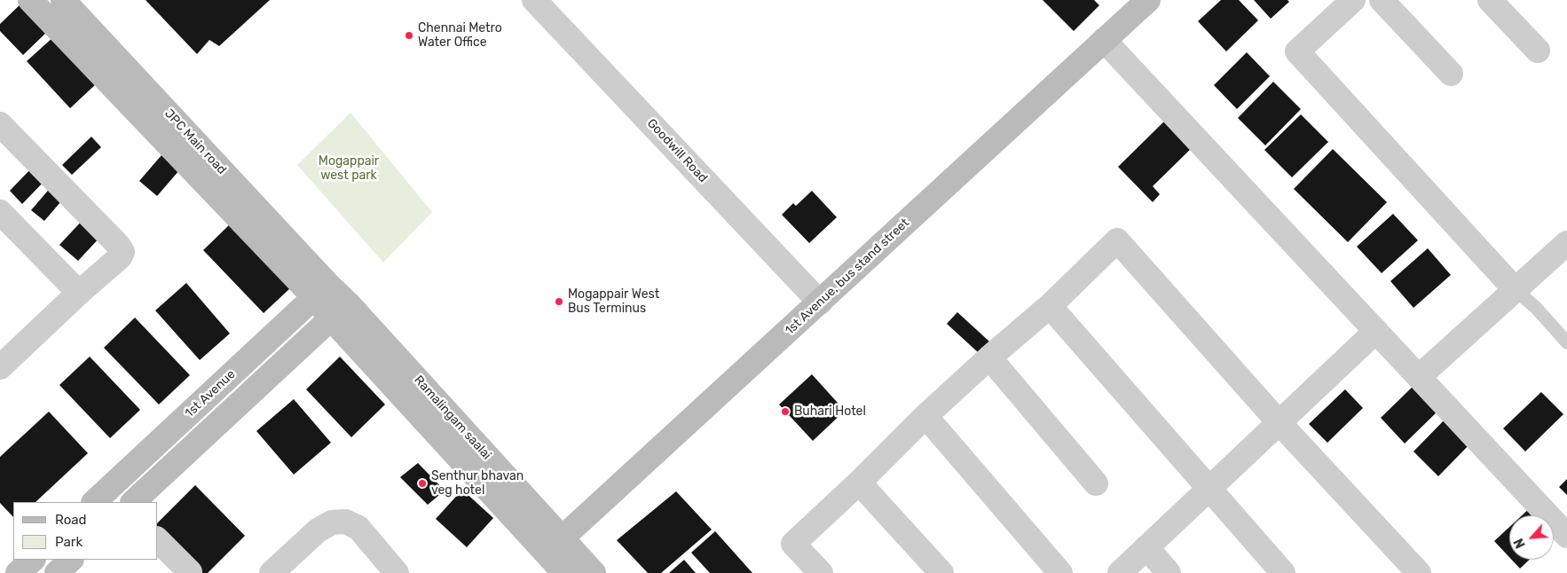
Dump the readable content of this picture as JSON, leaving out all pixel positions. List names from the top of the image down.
{
  "streets": {
    "main road": ["JPC Main road", "1st Avenue, bus stand street", "1st Avenue"],
    "street": ["Goodwill Road"]
  },
  "crossings": [
    ["JPC Main road", "1st Avenue"],
    ["Goodwill Road", "1st Avenue, bus stand street"]
  ],
  "parks": ["Mogappair west park"],
  "places": [
    "Chennai Metro Water Office",
    "Mogappair West Bus Terminus",
    "Buhari Hotel",
    "Senthur bhavan veg hotel"
  ],
  "legend": ["Road", "Park"],
  "north": "bottom left"
}
